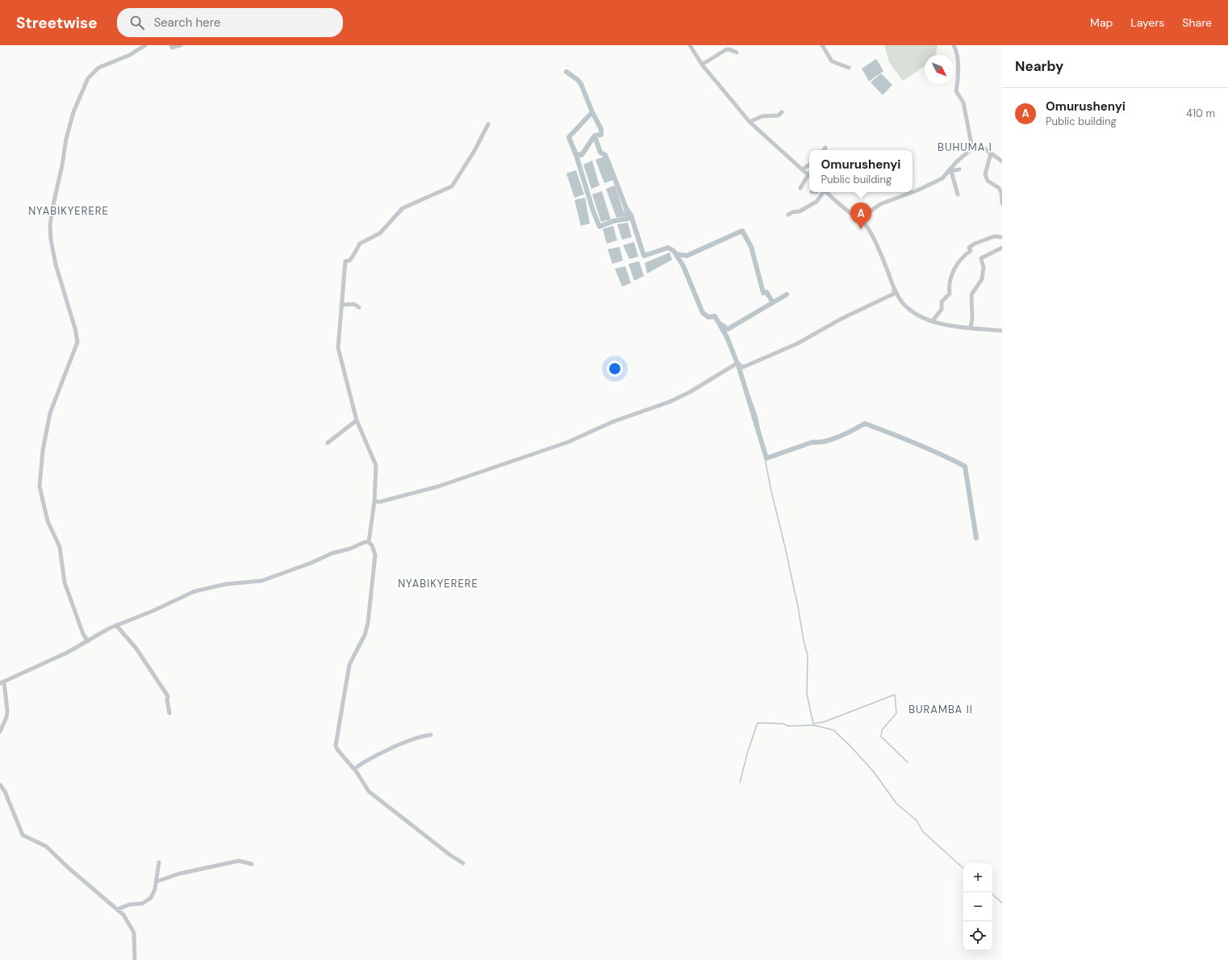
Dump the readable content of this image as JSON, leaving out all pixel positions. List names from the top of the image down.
{
  "districts": [
    "BUHUMA I",
    "NYABIKYERERE",
    "NYABIKYERERE",
    "BURAMBA II"
  ],
  "north": "bottom right",
  "page": {
    "header": "Streetwise",
    "search": "Search here",
    "nav": ["Map", "Layers", "Share"],
    "heading": "Nearby",
    "list": [
      {
        "mark": "A",
        "name": "Omurushenyi",
        "note": "Public building",
        "value": "410 m"
      }
    ],
    "popup": ["Omurushenyi", "Public building"],
    "pins": "A",
    "map_buttons": ["+", "−"]
  }
}
